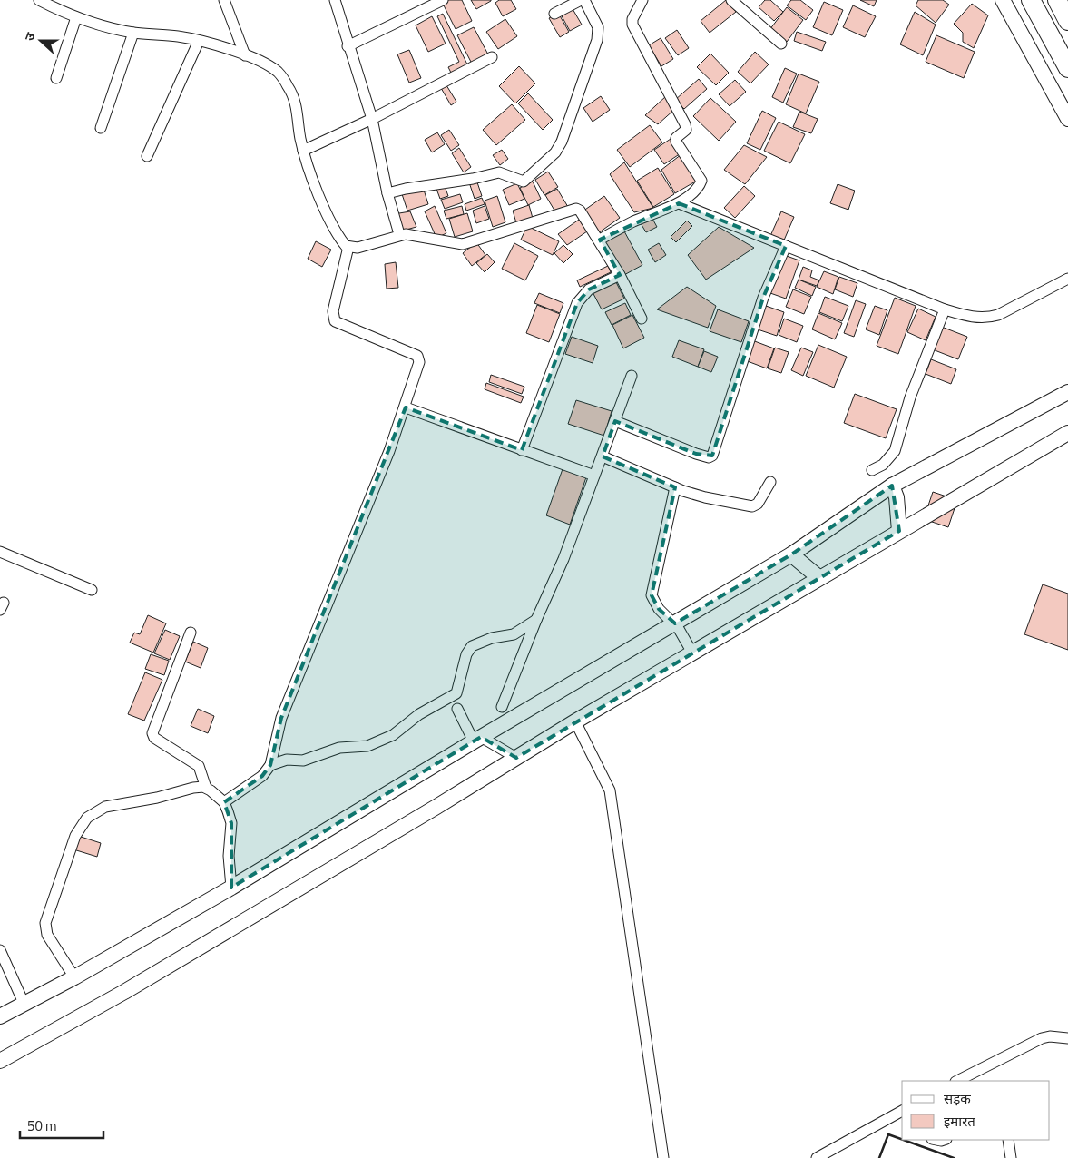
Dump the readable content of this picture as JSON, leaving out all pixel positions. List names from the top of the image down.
{
  "legend": ["सड़क", "इमारत"],
  "scale_bar": "50 m",
  "north": "left"
}
